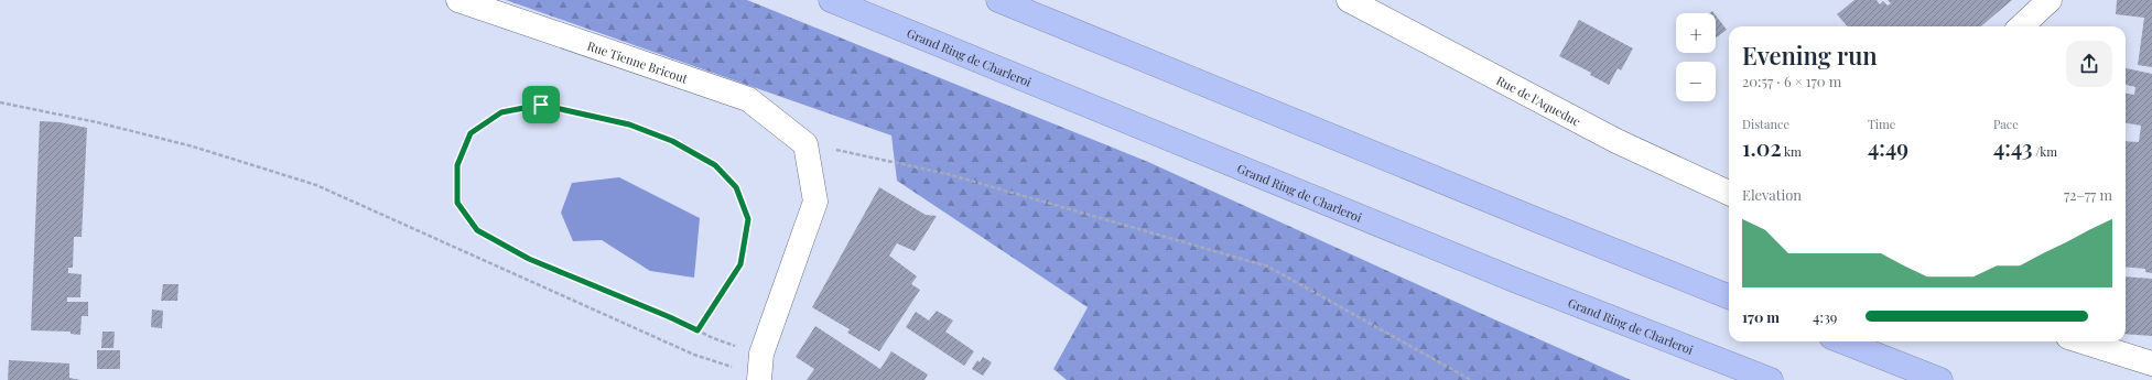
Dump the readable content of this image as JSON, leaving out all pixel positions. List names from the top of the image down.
{
  "streets": {
    "highway": ["Grand Ring de Charleroi"],
    "street": ["Rue Tienne Bricout", "Rue de l'Aqueduc"]
  },
  "page": {
    "map_buttons": ["+", "−"],
    "heading": ["Evening run", "20:57 · 6 × 170 m"],
    "stats": [
      ["Distance", "1.02 km"],
      ["Time", "4:49"],
      ["Pace", "4:43 /km"]
    ],
    "chart": ["Elevation", "72–77 m"],
    "list": [
      {
        "name": "170 m",
        "note": "4:39"
      }
    ]
  }
}
